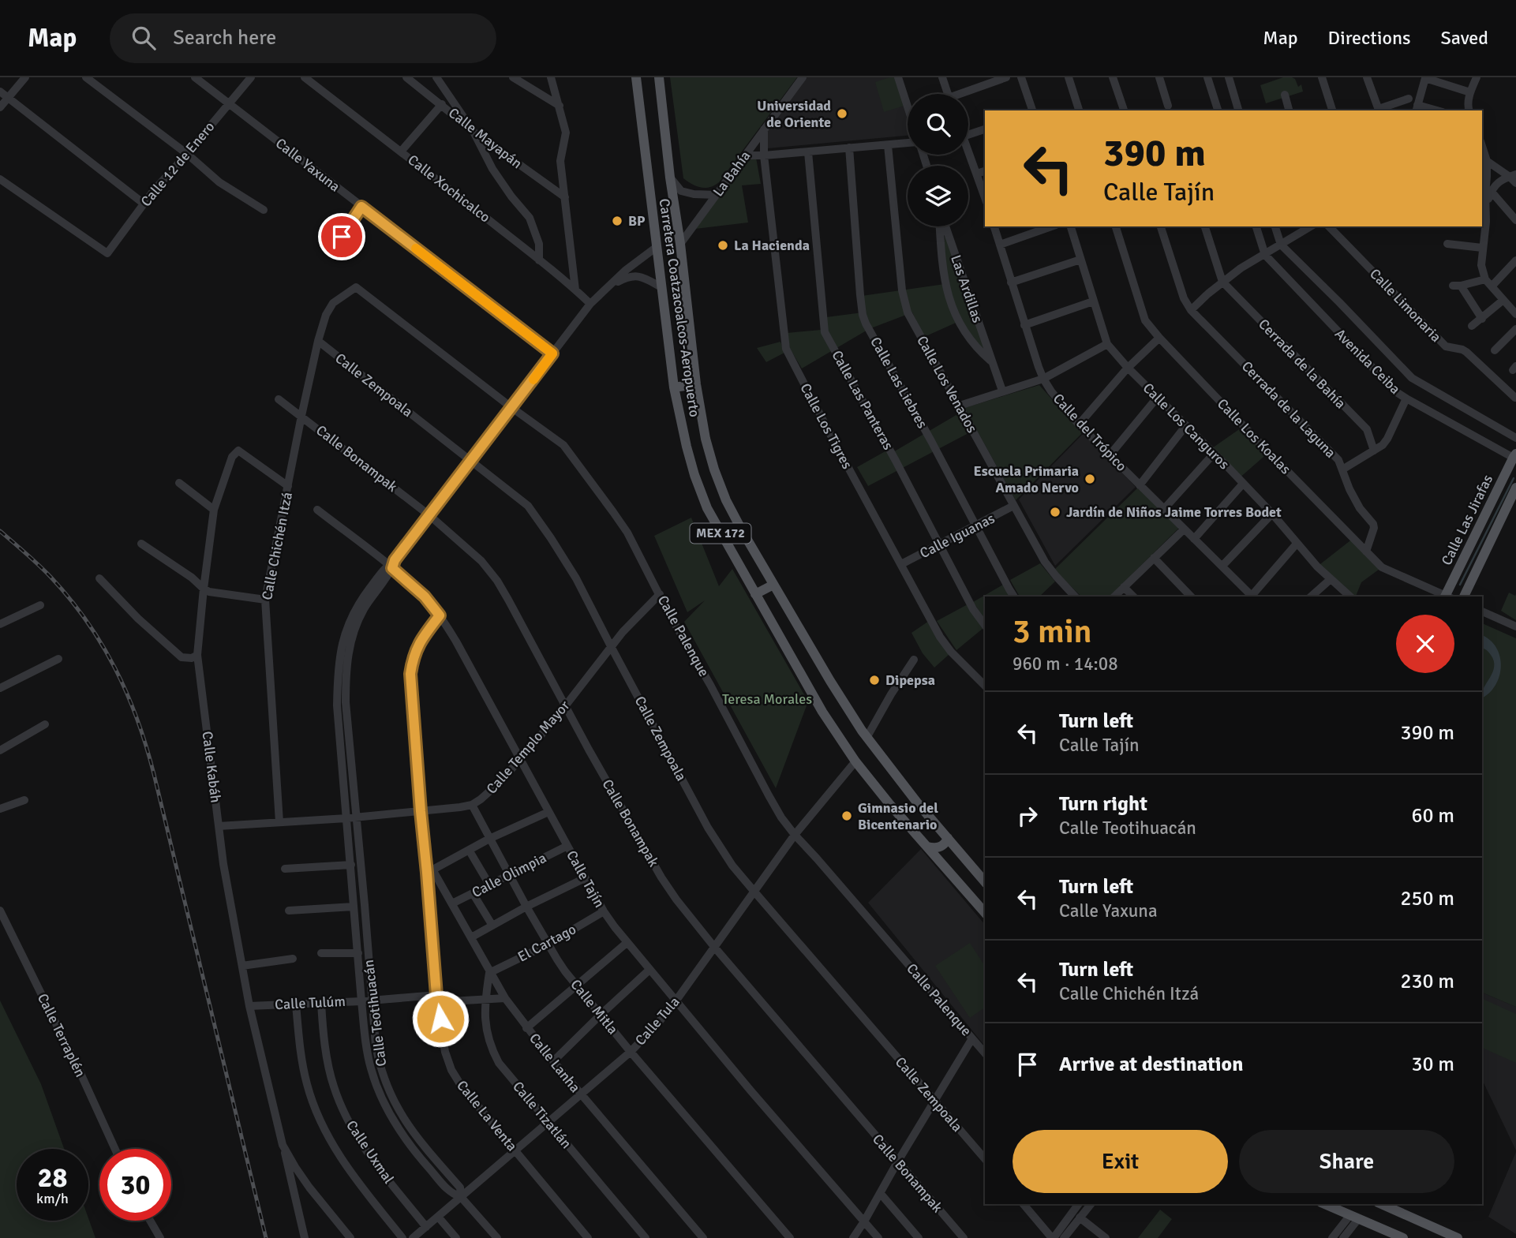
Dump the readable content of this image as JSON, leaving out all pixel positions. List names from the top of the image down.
{
  "streets": {
    "main road": ["Carretera Coatzacoalcos-Aeropuerto", "Calle Las Jirafas", "MEX 172"],
    "street": [
      "Calle Mayapán",
      "Calle 12 de Enero",
      "Calle Yaxuna",
      "La Bahía",
      "Calle Xochicalco",
      "Las Ardillas",
      "Calle Limonaria",
      "Avenida Ceiba",
      "Cerrada de la Bahía",
      "Calle Las Liebres",
      "Calle Los Venados",
      "Calle Zempoala",
      "Calle Las Panteras",
      "Cerrada de la Laguna",
      "Calle Los Tigres",
      "Calle Los Canguros",
      "Calle del Trópico",
      "Calle Los Koalas",
      "Calle Bonampak",
      "Calle Iguanas",
      "Calle Chichén Itzá",
      "Calle Palenque",
      "Calle Templo Mayor",
      "Calle Kabáh",
      "Calle Olimpia",
      "Calle Tajín",
      "El Cartago",
      "Calle Tulúm",
      "Calle Mitla",
      "Calle Teotihuacán",
      "Calle Tula",
      "Calle Terraplén",
      "Calle Lanha",
      "Calle Tizatlán",
      "Calle La Venta",
      "Calle Uxmal"
    ]
  },
  "crossings": [
    ["Calle 12 de Enero", "Calle Yaxuna"],
    ["Calle Yaxuna", "Calle Teotihuacán"],
    ["La Bahía", "Carretera Coatzacoalcos-Aeropuerto"],
    ["La Bahía", "Calle Los Tigres"],
    ["Calle Xochicalco", "Calle Teotihuacán"],
    ["Carretera Coatzacoalcos-Aeropuerto", "Calle Teotihuacán"],
    ["Carretera Coatzacoalcos-Aeropuerto", "Calle Tula"],
    ["Avenida Ceiba", "Calle Las Jirafas"],
    ["Calle Las Liebres", "Calle Iguanas"],
    ["Calle Los Venados", "Calle Iguanas"],
    ["Calle Zempoala", "Calle Chichén Itzá"],
    ["Calle Zempoala", "Calle Templo Mayor"],
    ["Calle Zempoala", "Calle Teotihuacán"],
    ["Calle Zempoala", "Calle Tula"],
    ["Calle Las Panteras", "Calle Iguanas"],
    ["Cerrada de la Laguna", "Calle Los Koalas"],
    ["Calle Los Tigres", "Calle Iguanas"],
    ["Calle Bonampak", "Calle Chichén Itzá"],
    ["Calle Bonampak", "Calle Templo Mayor"],
    ["Calle Bonampak", "Calle Teotihuacán"],
    ["Calle Bonampak", "Calle Tula"],
    ["Calle Chichén Itzá", "Calle Palenque"],
    ["Calle Chichén Itzá", "Calle Templo Mayor"],
    ["Calle Chichén Itzá", "Calle Kabáh"],
    ["Calle Palenque", "Calle Templo Mayor"],
    ["Calle Palenque", "Calle Teotihuacán"],
    ["Calle Palenque", "Calle Tula"],
    ["Calle Templo Mayor", "Calle Kabáh"],
    ["Calle Templo Mayor", "Calle Tajín"],
    ["Calle Templo Mayor", "Calle Mitla"],
    ["Calle Templo Mayor", "Calle Teotihuacán"],
    ["Calle Templo Mayor", "Calle La Venta"],
    ["Calle Kabáh", "Calle Tulúm"],
    ["Calle Olimpia", "Calle Tajín"],
    ["Calle Olimpia", "Calle Mitla"],
    ["Calle Olimpia", "Calle Lanha"],
    ["Calle Tajín", "El Cartago"],
    ["Calle Tajín", "Calle Teotihuacán"],
    ["Calle Tajín", "Calle Tula"],
    ["Calle Tajín", "Calle La Venta"],
    ["El Cartago", "Calle Mitla"],
    ["El Cartago", "Calle Lanha"],
    ["El Cartago", "Calle Tizatlán"],
    ["Calle Tulúm", "Calle Teotihuacán"],
    ["Calle Tulúm", "Calle Lanha"],
    ["Calle Tulúm", "Calle Tizatlán"],
    ["Calle Tulúm", "Calle La Venta"],
    ["Calle Tulúm", "Calle Uxmal"],
    ["Calle Mitla", "Calle Tula"],
    ["Calle Teotihuacán", "Calle Tula"],
    ["Calle Tula", "Calle Lanha"],
    ["Calle Tula", "Calle Tizatlán"],
    ["Calle Tula", "Calle La Venta"],
    ["Calle Tula", "Calle Uxmal"],
    ["Calle Lanha", "Calle Tizatlán"],
    ["Calle Lanha", "Calle La Venta"]
  ],
  "parks": ["Teresa Morales"],
  "places": [
    "Universidad de Oriente",
    "BP",
    "La Hacienda",
    "Escuela Primaria Amado Nervo",
    "Jardín de Niños Jaime Torres Bodet",
    "Dipepsa",
    "Gimnasio del Bicentenario"
  ],
  "page": {
    "header": "Map",
    "search": "Search here",
    "nav": ["Map", "Directions", "Saved"],
    "turn": ["390 m", "Calle Tajín"],
    "heading": ["3 min", "960 m · 14:08"],
    "list": [
      {
        "name": "Turn left",
        "note": "Calle Tajín",
        "value": "390 m"
      },
      {
        "name": "Turn right",
        "note": "Calle Teotihuacán",
        "value": "60 m"
      },
      {
        "name": "Turn left",
        "note": "Calle Yaxuna",
        "value": "250 m"
      },
      {
        "name": "Turn left",
        "note": "Calle Chichén Itzá",
        "value": "230 m"
      },
      {
        "name": "Arrive at destination",
        "value": "30 m"
      }
    ],
    "buttons": ["Exit", "Share"],
    "speed": "28 km/h",
    "limit": "30"
  }
}
